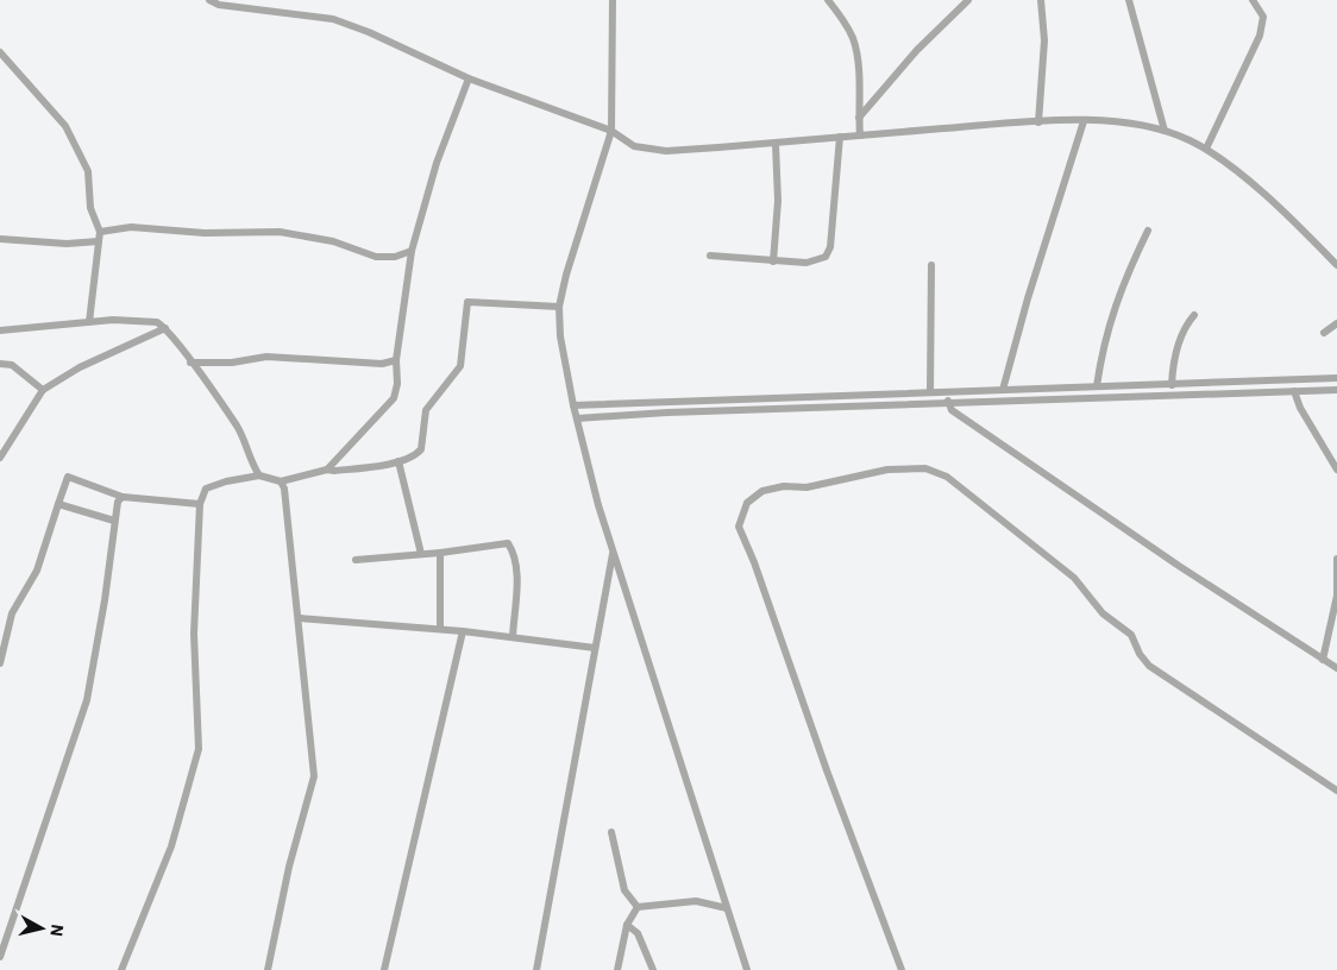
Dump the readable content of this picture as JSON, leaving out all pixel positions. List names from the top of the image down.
{
  "north": "right"
}
